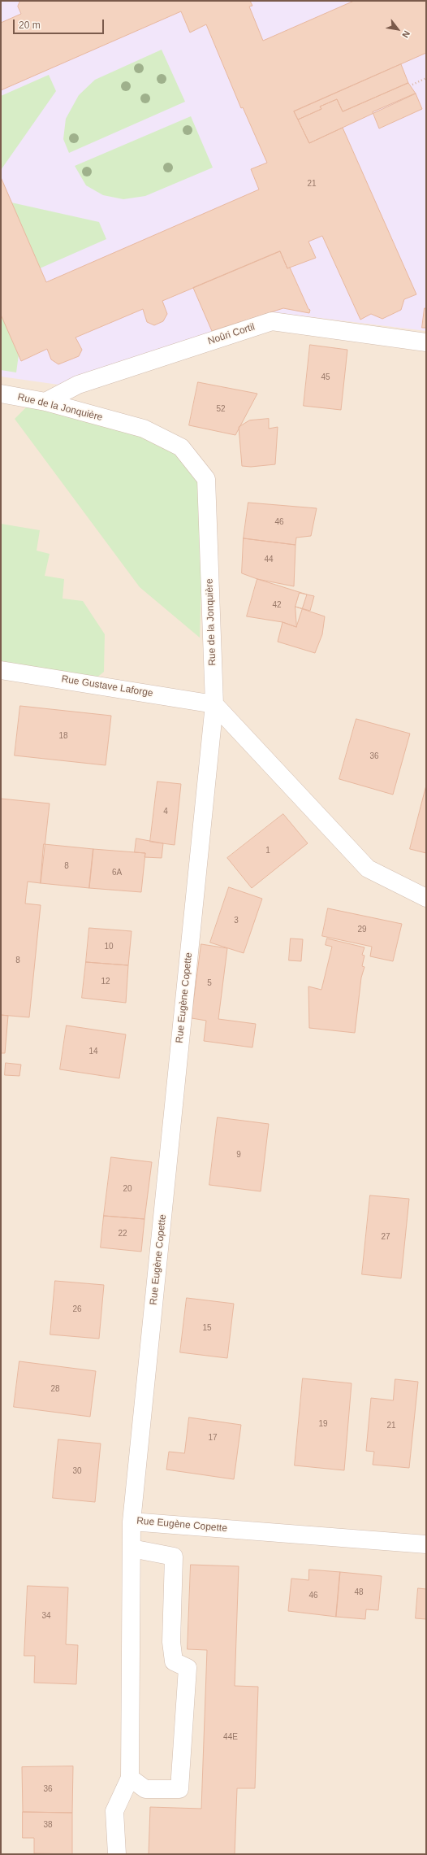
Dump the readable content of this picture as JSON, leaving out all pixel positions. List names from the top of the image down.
{
  "streets": {
    "street": [
      "Noûri Cortil",
      "Rue de la Jonquière",
      "Rue Gustave Laforge",
      "Rue Eugène Copette"
    ]
  },
  "crossings": [
    ["Noûri Cortil", "Rue de la Jonquière"],
    ["Rue de la Jonquière", "Rue Gustave Laforge"],
    ["Rue de la Jonquière", "Rue Eugène Copette"],
    ["Rue Gustave Laforge", "Rue Eugène Copette"]
  ],
  "house_numbers": [
    "21",
    "45",
    "52",
    "46",
    "44",
    "42",
    "18",
    "36",
    "4",
    "1",
    "8",
    "6A",
    "3",
    "29",
    "10",
    "8",
    "12",
    "5",
    "14",
    "9",
    "20",
    "22",
    "27",
    "26",
    "15",
    "28",
    "19",
    "21",
    "17",
    "30",
    "48",
    "46",
    "34",
    "44E",
    "36",
    "38"
  ],
  "scale_bar": "20 m",
  "north": "bottom right"
}
